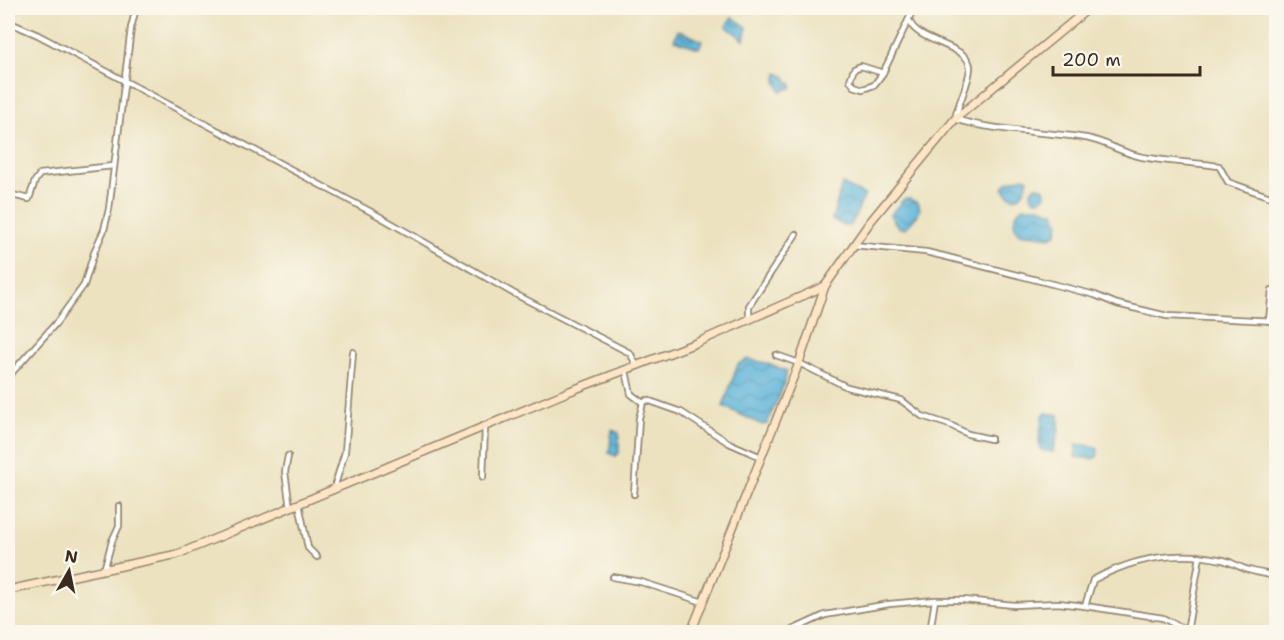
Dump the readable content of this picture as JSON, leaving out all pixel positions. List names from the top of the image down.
{
  "scale_bar": "200 m",
  "north": "top"
}
